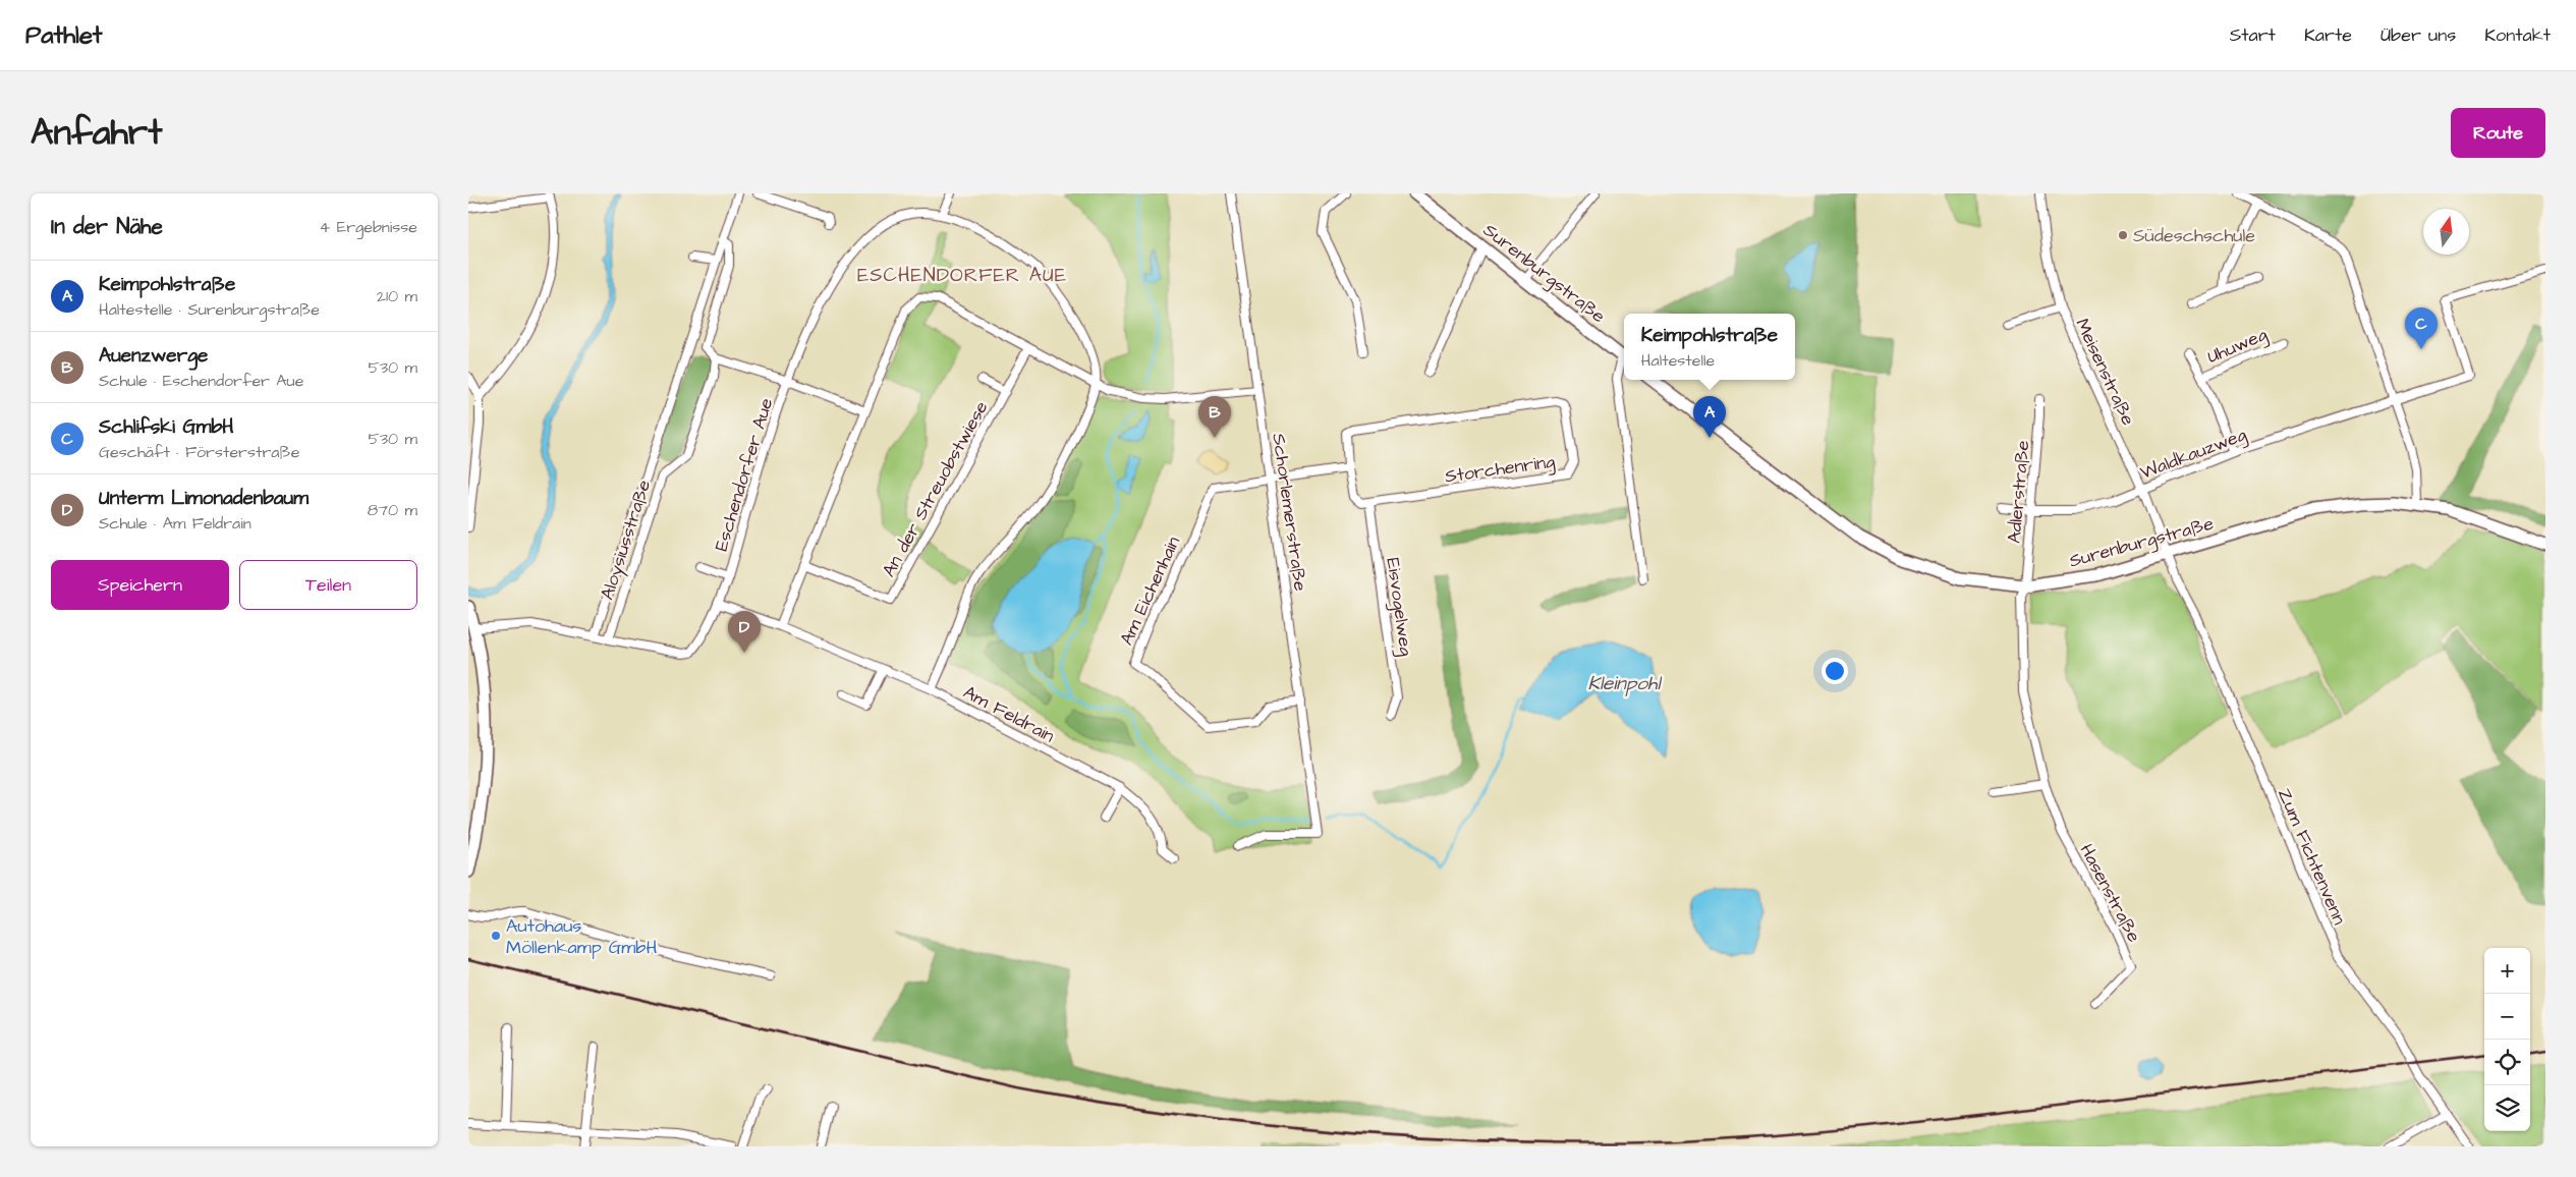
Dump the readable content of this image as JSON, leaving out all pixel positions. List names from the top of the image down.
{
  "streets": {
    "street": [
      "Surenburgstraße",
      "Uhuweg",
      "Meisenstraße",
      "Waldkauzweg",
      "Storchenring",
      "Eschendorfer Aue",
      "An der Streuobstwiese",
      "Adlerstraße",
      "Schorlemerstraße",
      "Aloysiusstraße",
      "Am Eichenhain",
      "Eisvogelweg",
      "Am Feldrain",
      "Zum Fichtenvenn",
      "Hasenstraße"
    ]
  },
  "crossings": [
    ["Surenburgstraße", "Meisenstraße"],
    ["Surenburgstraße", "Adlerstraße"],
    ["Surenburgstraße", "Zum Fichtenvenn"],
    ["Surenburgstraße", "Hasenstraße"],
    ["Uhuweg", "Waldkauzweg"],
    ["Meisenstraße", "Waldkauzweg"],
    ["Meisenstraße", "Zum Fichtenvenn"],
    ["Waldkauzweg", "Adlerstraße"],
    ["Storchenring", "Eisvogelweg"],
    ["Eschendorfer Aue", "Aloysiusstraße"],
    ["Eschendorfer Aue", "Am Feldrain"],
    ["Adlerstraße", "Hasenstraße"],
    ["Schorlemerstraße", "Am Eichenhain"]
  ],
  "districts": ["ESCHENDORFER AUE"],
  "water": ["Kleinpohl"],
  "places": ["Südeschschule", "Autohaus Möllenkamp GmbH"],
  "north": "top",
  "page": {
    "header": "Pathlet",
    "nav": [
      "Start",
      "Karte",
      "Über uns",
      "Kontakt"
    ],
    "title": "Anfahrt",
    "buttons": [
      "Route",
      ["Speichern", "Teilen"]
    ],
    "heading": ["In der Nähe", "4 Ergebnisse"],
    "list": [
      {
        "mark": "A",
        "name": "Keimpohlstraße",
        "note": "Haltestelle · Surenburgstraße",
        "value": "210 m"
      },
      {
        "mark": "B",
        "name": "Auenzwerge",
        "note": "Schule · Eschendorfer Aue",
        "value": "530 m"
      },
      {
        "mark": "C",
        "name": "Schlifski GmbH",
        "note": "Geschäft · Försterstraße",
        "value": "530 m"
      },
      {
        "mark": "D",
        "name": "Unterm Limonadenbaum",
        "note": "Schule · Am Feldrain",
        "value": "870 m"
      }
    ],
    "pins": [
      "C",
      "A",
      "B",
      "D"
    ],
    "popup": ["Keimpohlstraße", "Haltestelle"],
    "map_buttons": ["+", "−"]
  }
}
